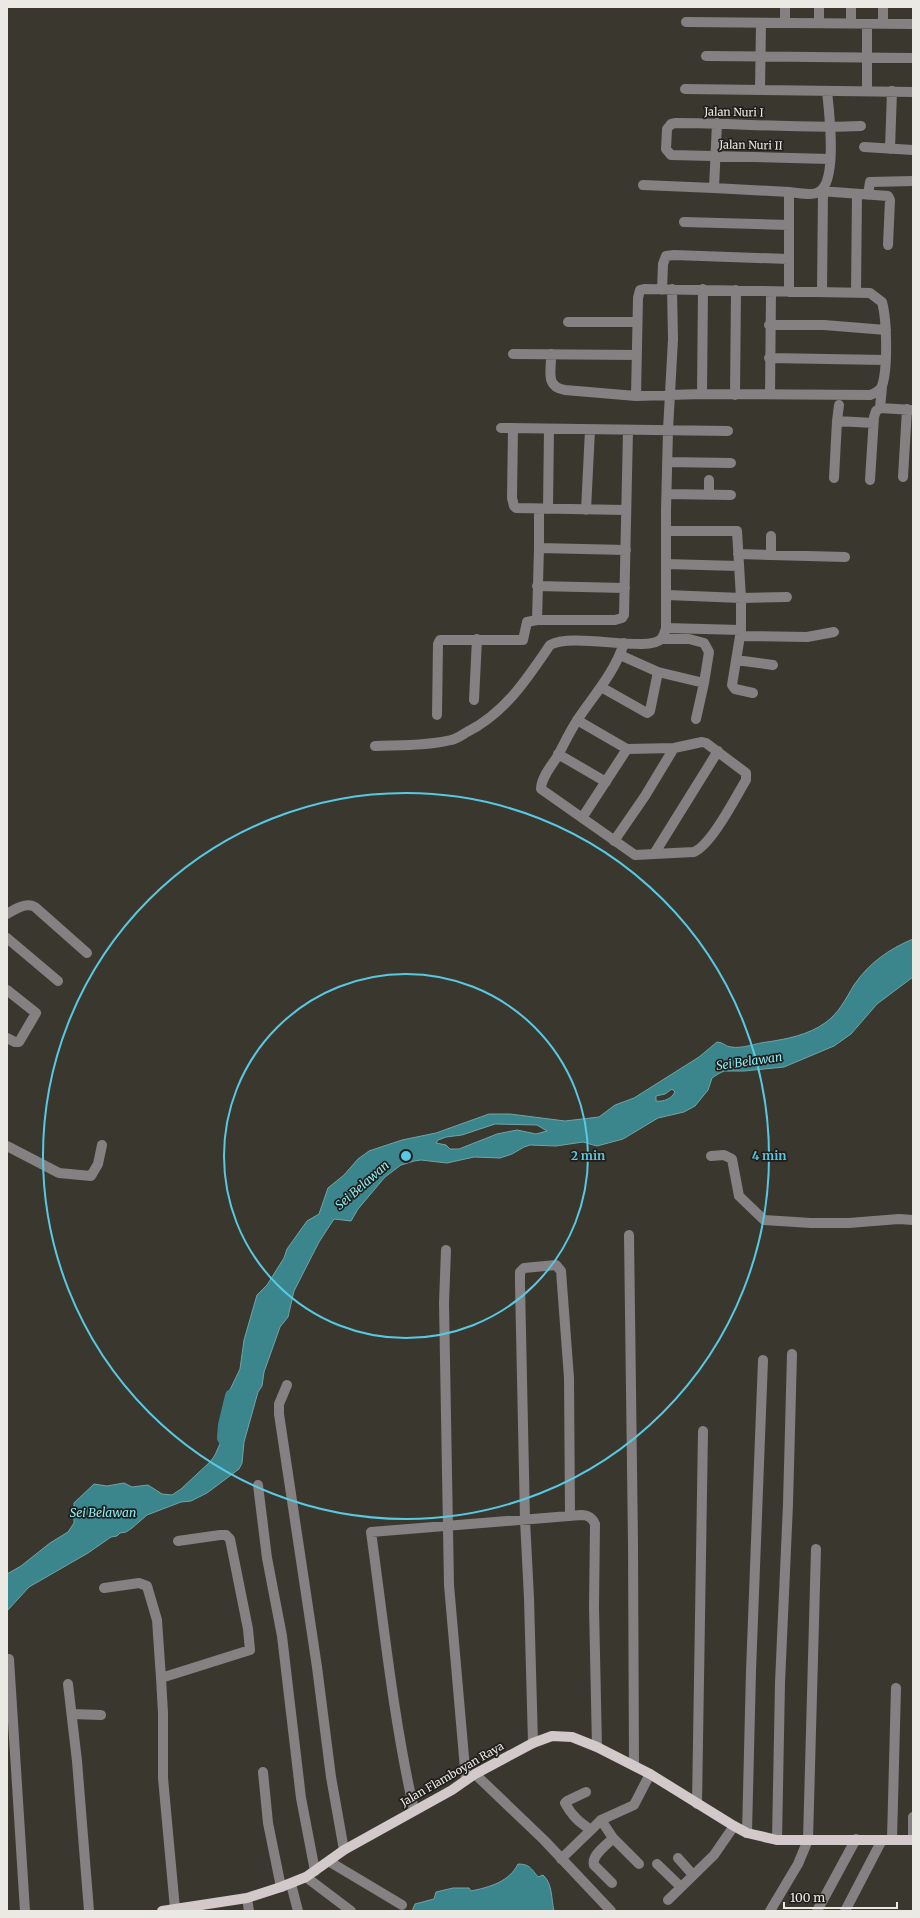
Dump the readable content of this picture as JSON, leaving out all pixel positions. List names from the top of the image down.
{
  "streets": {
    "main road": ["Jalan Flamboyan Raya"],
    "street": ["Jalan Nuri I", "Jalan Nuri II"]
  },
  "crossings": [
    ["Jalan Nuri I", "Jalan Nuri II"]
  ],
  "water": ["Sei Belawan"],
  "scale_bar": "100 m",
  "rings": ["2 min", "4 min"]
}
